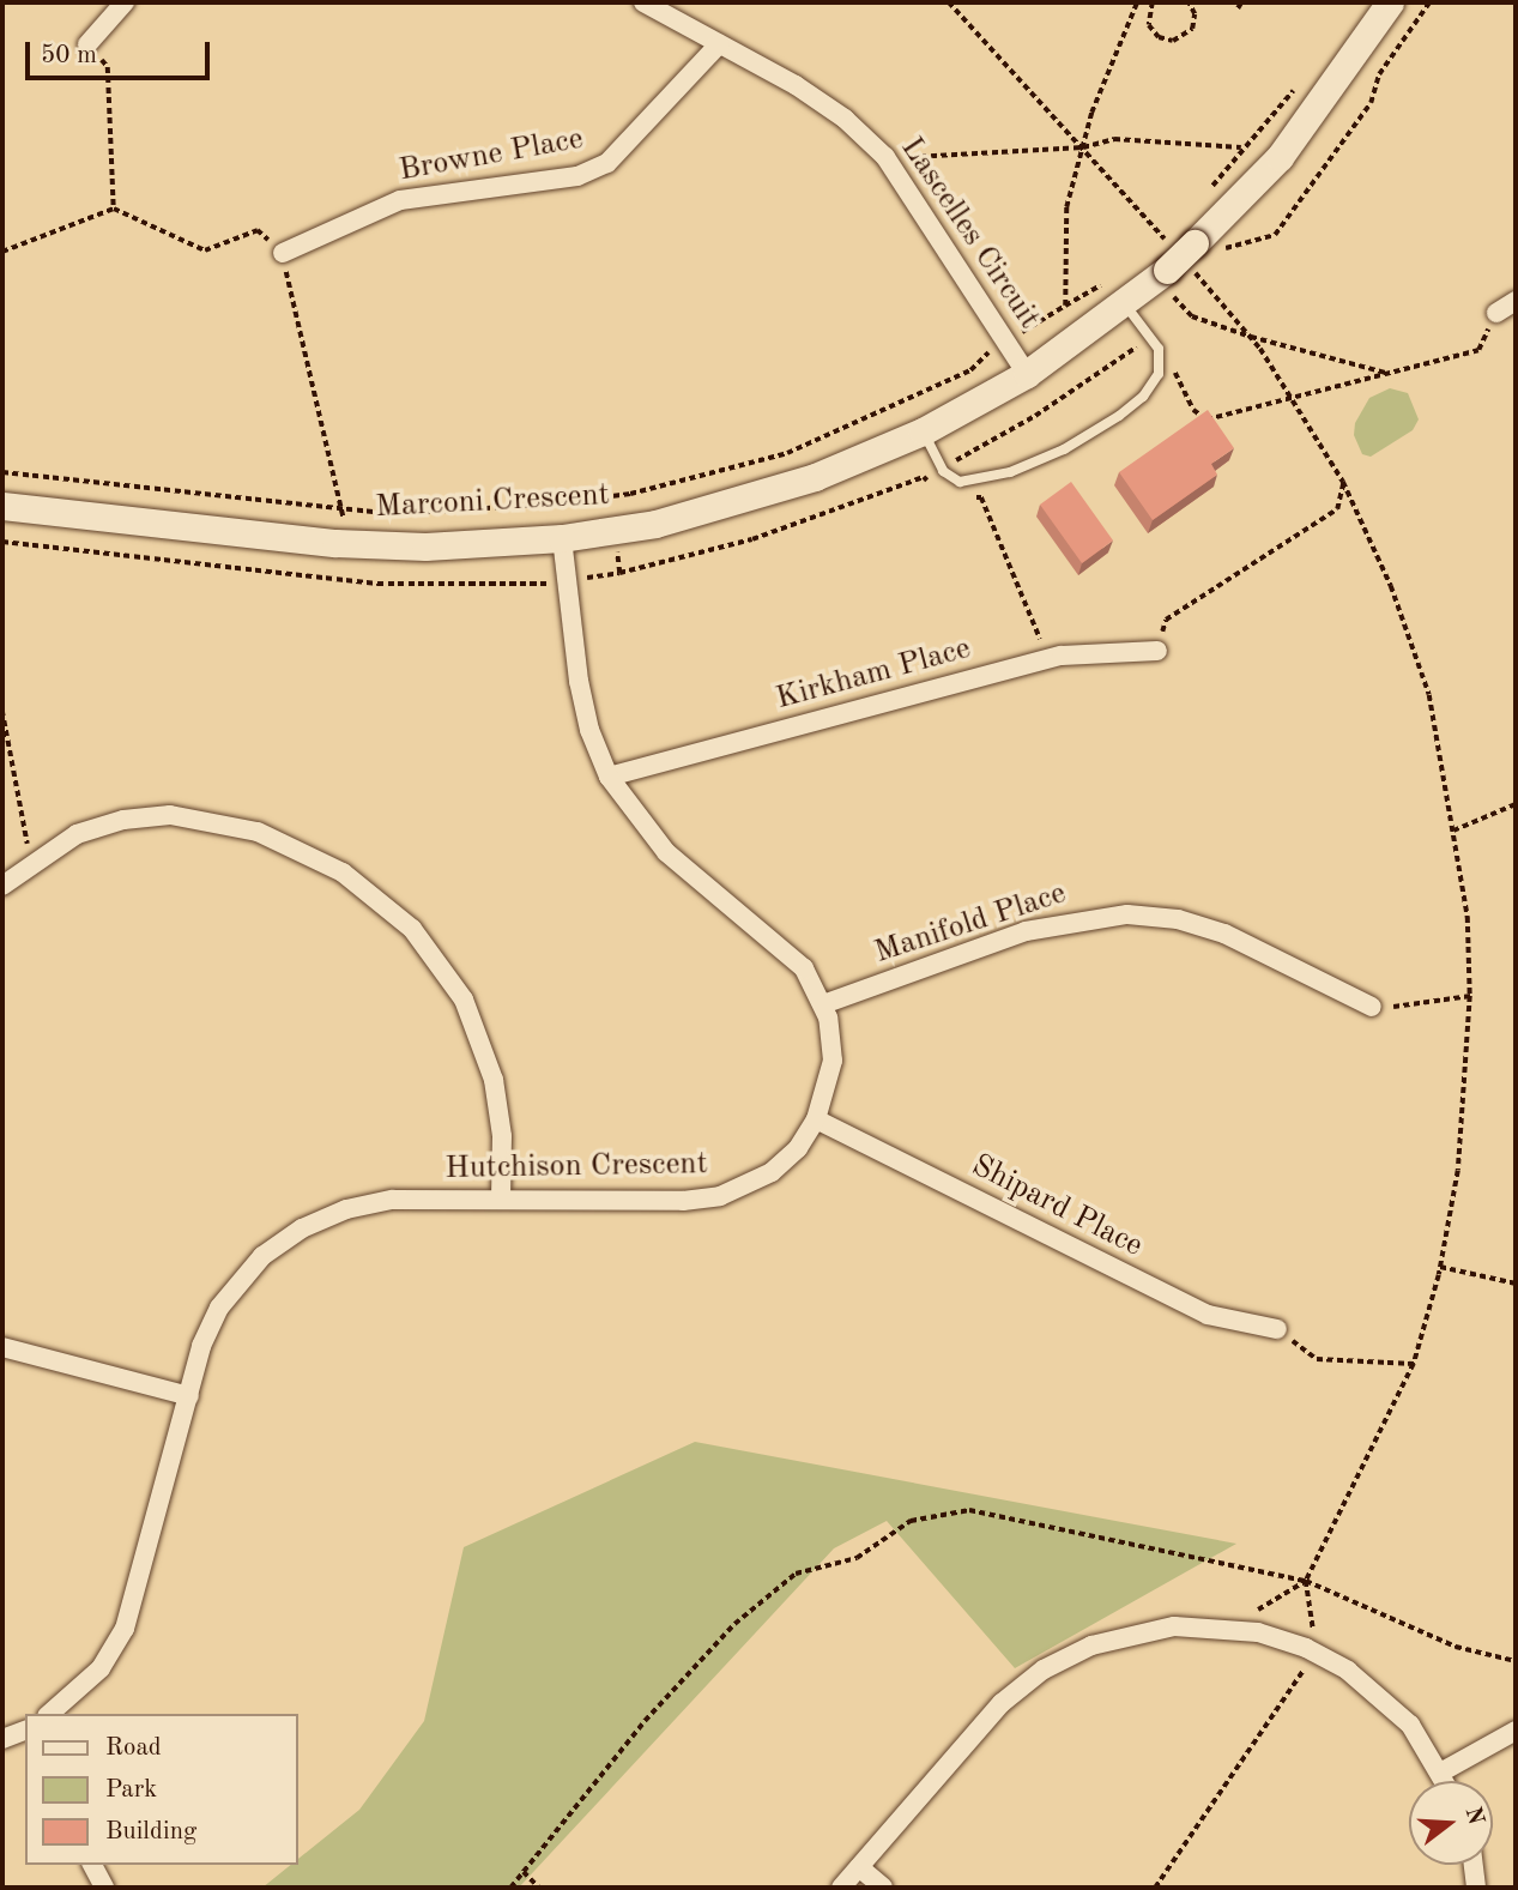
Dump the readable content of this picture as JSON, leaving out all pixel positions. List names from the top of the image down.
{
  "streets": {
    "street": [
      "Browne Place",
      "Lascelles Circuit",
      "Marconi Crescent",
      "Kirkham Place",
      "Manifold Place",
      "Hutchison Crescent",
      "Shipard Place"
    ]
  },
  "crossings": [
    ["Browne Place", "Lascelles Circuit"],
    ["Lascelles Circuit", "Marconi Crescent"],
    ["Marconi Crescent", "Hutchison Crescent"],
    ["Kirkham Place", "Hutchison Crescent"],
    ["Manifold Place", "Hutchison Crescent"],
    ["Hutchison Crescent", "Shipard Place"]
  ],
  "legend": ["Road", "Park", "Building"],
  "scale_bar": "50 m",
  "north": "right"
}
